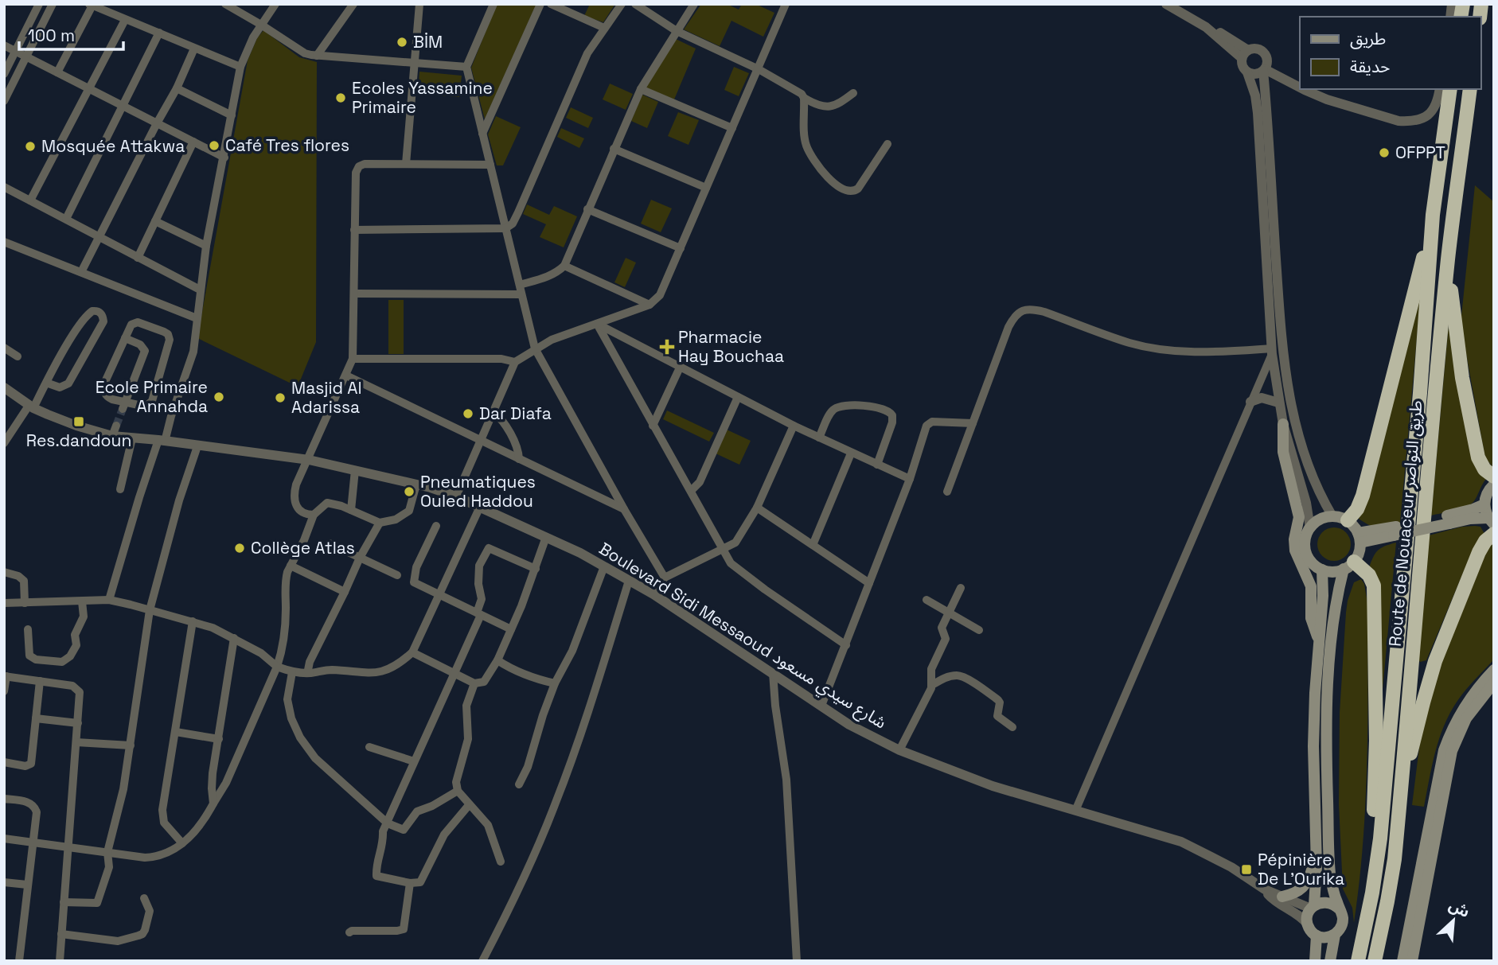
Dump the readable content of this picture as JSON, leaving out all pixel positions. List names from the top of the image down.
{
  "streets": {
    "highway": ["Route de Nouaceur طريق النواصر"],
    "street": ["Boulevard Sidi Messaoud شارع سيدي مسعود"]
  },
  "places": {
    "other": [
      "BİM",
      "Ecoles Yassamine Primaire",
      "Café Tres flores",
      "Mosquée Attakwa",
      "OFPPT",
      "Ecole Primaire Annahda",
      "Masjid Al Adarissa",
      "Dar Diafa",
      "Pneumatiques Ouled Haddou",
      "Collège Atlas"
    ],
    "health": ["Pharmacie Hay Bouchaa"],
    "transit": ["Res.dandoun", "Pépinière De L'Ourika"]
  },
  "legend": ["طريق", "حديقة"],
  "scale_bar": "100 m",
  "north": "top right"
}
